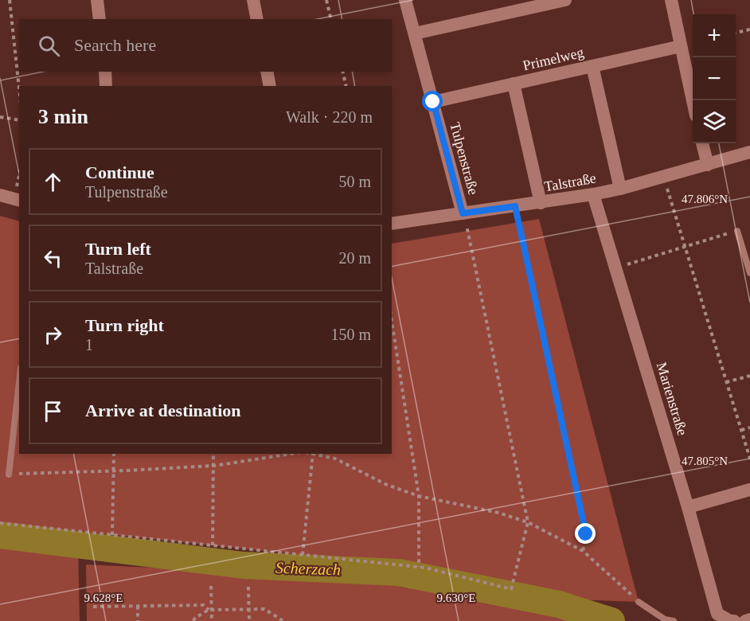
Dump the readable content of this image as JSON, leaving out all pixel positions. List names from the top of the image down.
{
  "streets": {
    "street": [
      "Primelweg",
      "Tulpenstraße",
      "Talstraße",
      "Marienstraße"
    ]
  },
  "crossings": [
    ["Primelweg", "Tulpenstraße"],
    ["Tulpenstraße", "Talstraße"],
    ["Talstraße", "Marienstraße"]
  ],
  "water": ["Scherzach"],
  "page": {
    "map_buttons": ["+", "−"],
    "search": "Search here",
    "heading": ["3 min", "Walk · 220 m"],
    "list": [
      ["Continue", "Tulpenstraße", "50 m"],
      ["Turn left", "Talstraße", "20 m"],
      ["Turn right", "1", "150 m"],
      "Arrive at destination"
    ]
  },
  "coordinates": [
    "47.806°N",
    "47.805°N",
    "9.628°E",
    "9.630°E"
  ]
}
